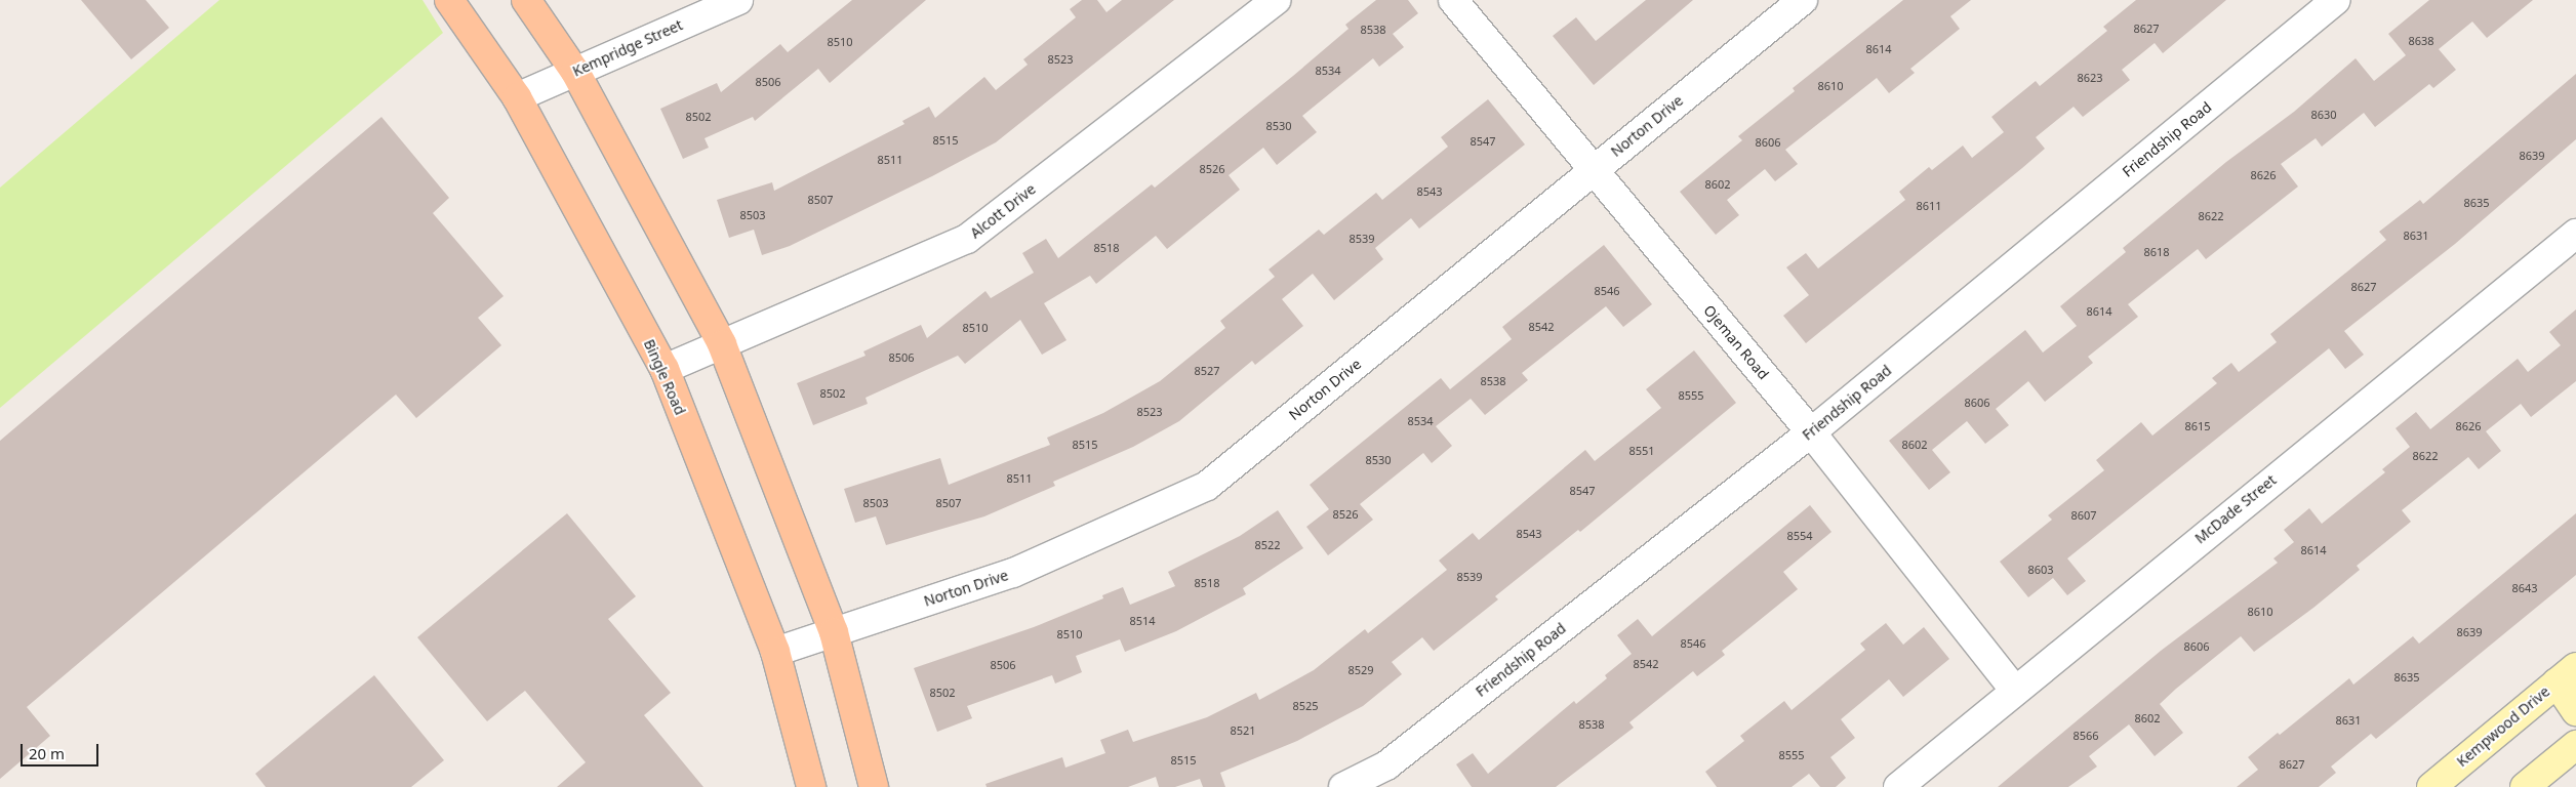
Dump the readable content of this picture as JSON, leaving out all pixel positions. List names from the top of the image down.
{
  "streets": {
    "main road": ["Bingle Road", "Kempwood Drive"],
    "street": [
      "Kempridge Street",
      "Norton Drive",
      "Friendship Road",
      "Alcott Drive",
      "Ojeman Road",
      "McDade Street"
    ]
  },
  "crossings": [
    ["Kempridge Street", "Bingle Road"],
    ["Norton Drive", "Ojeman Road"],
    ["Norton Drive", "Bingle Road"],
    ["Friendship Road", "Ojeman Road"],
    ["Alcott Drive", "Bingle Road"],
    ["Ojeman Road", "McDade Street"]
  ],
  "house_numbers": [
    "8627",
    "8538",
    "8638",
    "8510",
    "8614",
    "8523",
    "8534",
    "8623",
    "8506",
    "8610",
    "8630",
    "8502",
    "8530",
    "8515",
    "8547",
    "8606",
    "8639",
    "8511",
    "8526",
    "8626",
    "8602",
    "8543",
    "8507",
    "8635",
    "8611",
    "8503",
    "8622",
    "8631",
    "8539",
    "8518",
    "8618",
    "8627",
    "8546",
    "8614",
    "8542",
    "8510",
    "8506",
    "8527",
    "8538",
    "8502",
    "8555",
    "8606",
    "8523",
    "8534",
    "8615",
    "8626",
    "8515",
    "8602",
    "8551",
    "8622",
    "8530",
    "8511",
    "8547",
    "8503",
    "8507",
    "8526",
    "8607",
    "8543",
    "8554",
    "8522",
    "8614",
    "8603",
    "8539",
    "8518",
    "8643",
    "8610",
    "8514",
    "8639",
    "8510",
    "8546",
    "8606",
    "8542",
    "8506",
    "8529",
    "8635",
    "8502",
    "8525",
    "8602",
    "8631",
    "8538",
    "8521",
    "8566",
    "8555",
    "8515",
    "8627"
  ],
  "scale_bar": "20 m"
}
